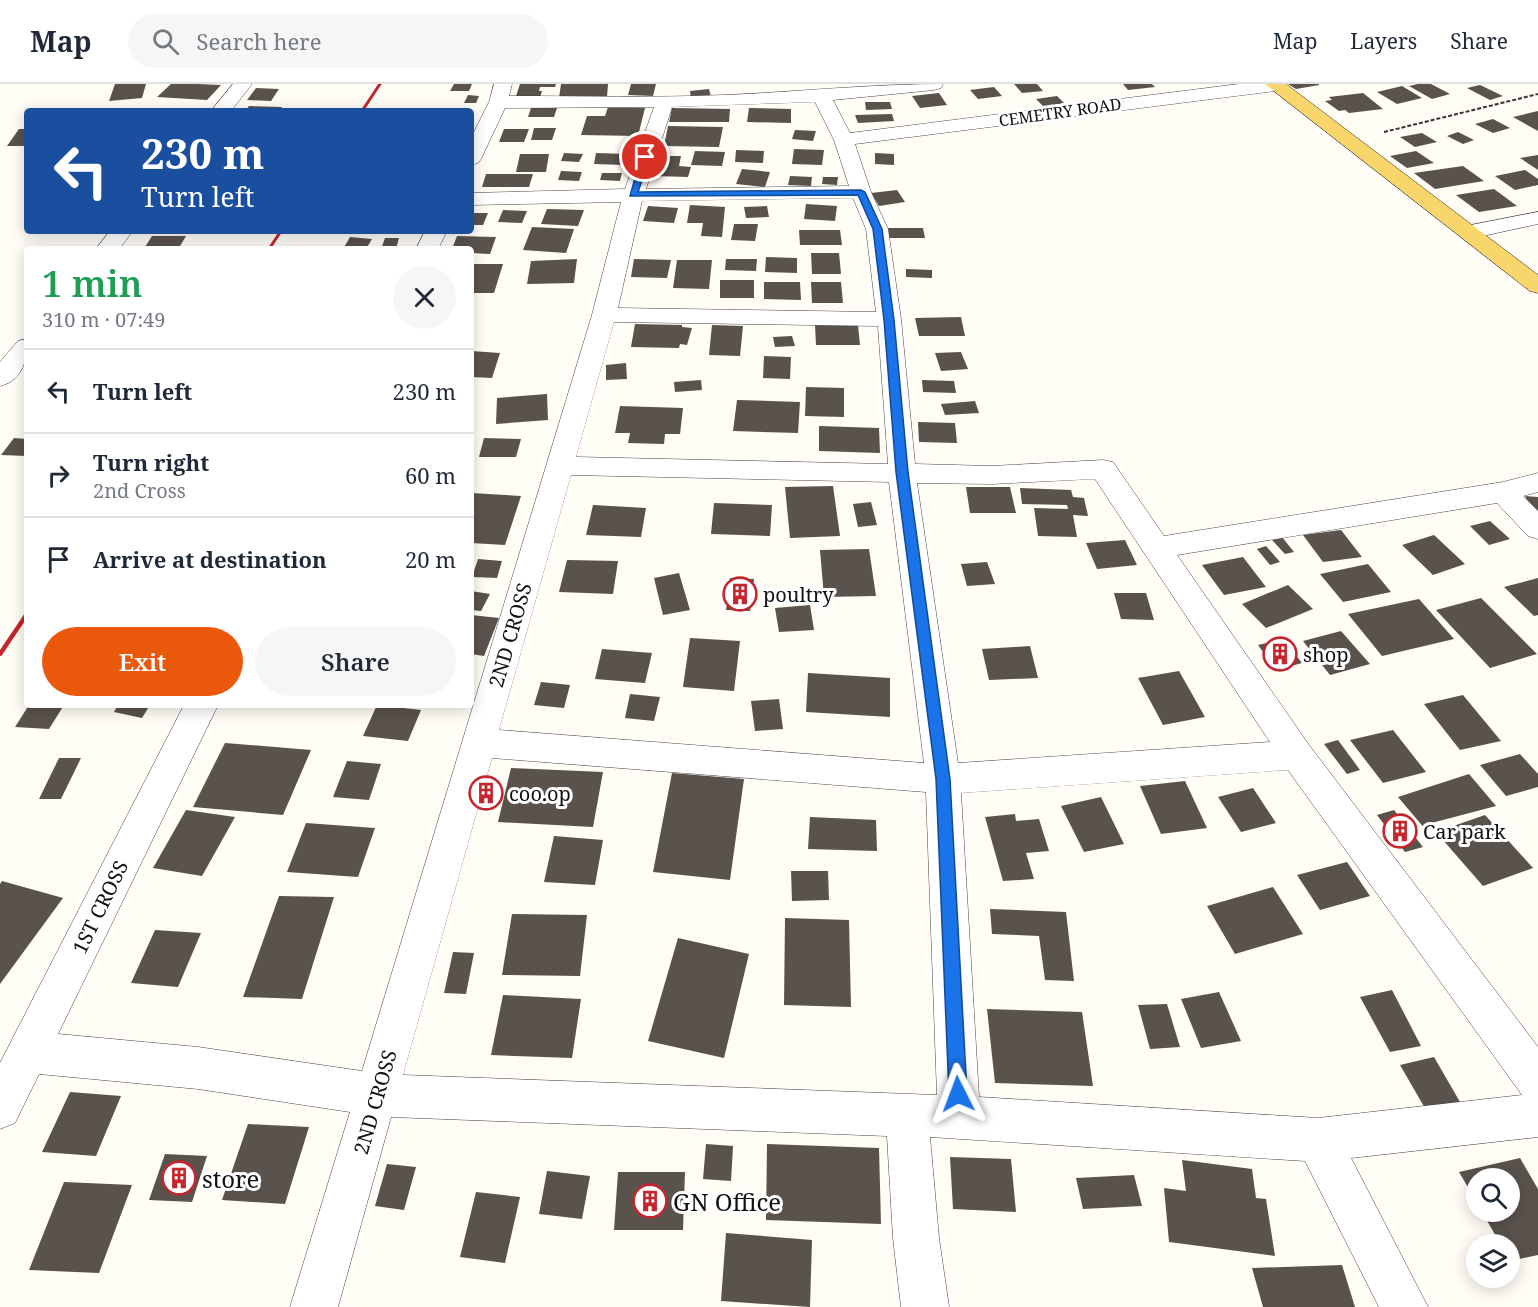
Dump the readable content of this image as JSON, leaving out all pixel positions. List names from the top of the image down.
{
  "streets": {
    "street": ["CEMETRY ROAD", "2ND CROSS", "1ST CROSS"]
  },
  "places": {
    "building": [
      "poultry",
      "shop",
      "coo.op",
      "Car park",
      "store",
      "GN Office"
    ]
  },
  "page": {
    "header": "Map",
    "search": "Search here",
    "nav": ["Map", "Layers", "Share"],
    "turn": ["230 m", "Turn left"],
    "heading": ["1 min", "310 m · 07:49"],
    "list": [
      {
        "name": "Turn left",
        "value": "230 m"
      },
      {
        "name": "Turn right",
        "note": "2nd Cross",
        "value": "60 m"
      },
      {
        "name": "Arrive at destination",
        "value": "20 m"
      }
    ],
    "buttons": ["Exit", "Share"]
  }
}
